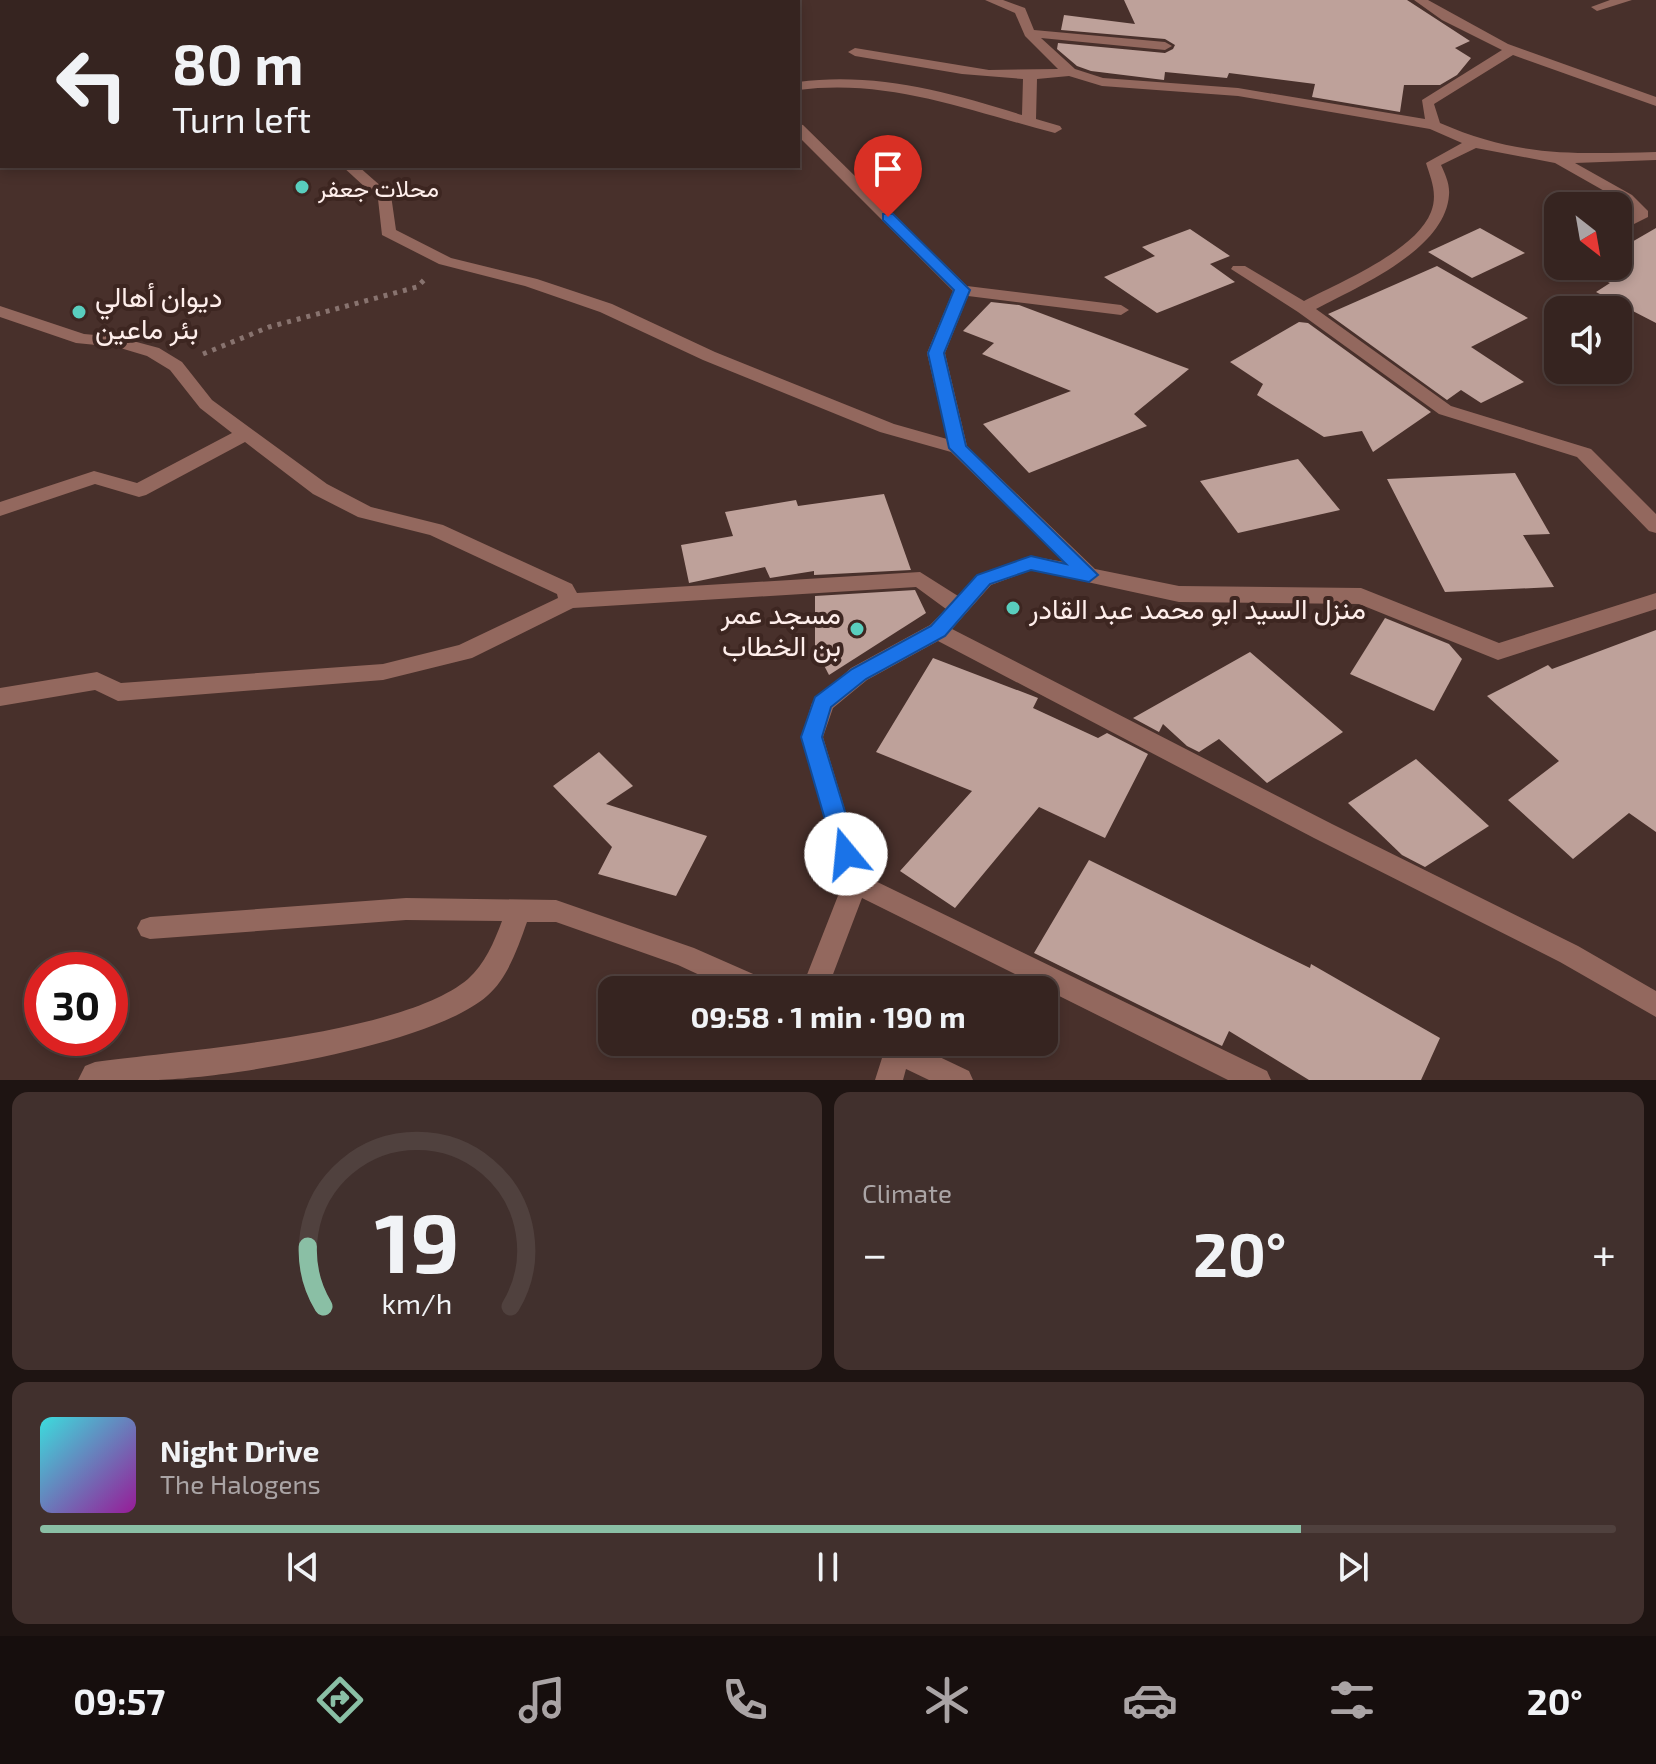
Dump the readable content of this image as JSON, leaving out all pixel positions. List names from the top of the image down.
{
  "places": [
    "محلات جعفر",
    "ديوان أهالي بئر ماعين",
    "منزل السيد ابو محمد عبد القادر",
    "مسجد عمر بن الخطاب"
  ],
  "north": "bottom right",
  "page": {
    "turn": ["80 m", "Turn left"],
    "limit": "30",
    "trip": "09:58 · 1 min · 190 m",
    "tile": "Climate",
    "heat": ["−", "20°", "+"],
    "song": ["Night Drive", "The Halogens"],
    "tabs": ["09:57", "20°"],
    "gauge": ["19", "km/h"]
  }
}
